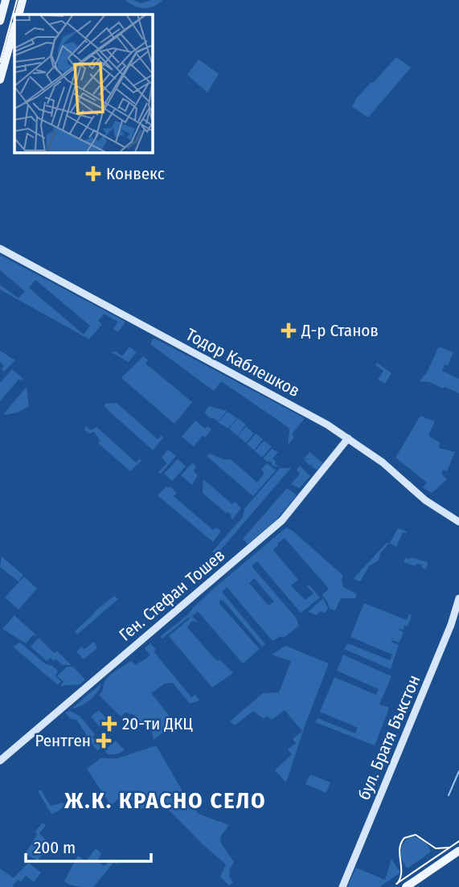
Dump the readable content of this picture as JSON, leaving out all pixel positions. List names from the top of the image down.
{
  "streets": {
    "street": ["Тодор Каблешков", "Ген. Стефан Тошев", "бул. Братя Бъкстон"]
  },
  "crossings": [
    ["Тодор Каблешков", "Ген. Стефан Тошев"]
  ],
  "districts": ["Ж.К. КРАСНО СЕЛО"],
  "places": {
    "health": [
      "Конвекс",
      "Д-р Станов",
      "20-ти ДКЦ",
      "Рентген"
    ]
  },
  "scale_bar": "200 m"
}
